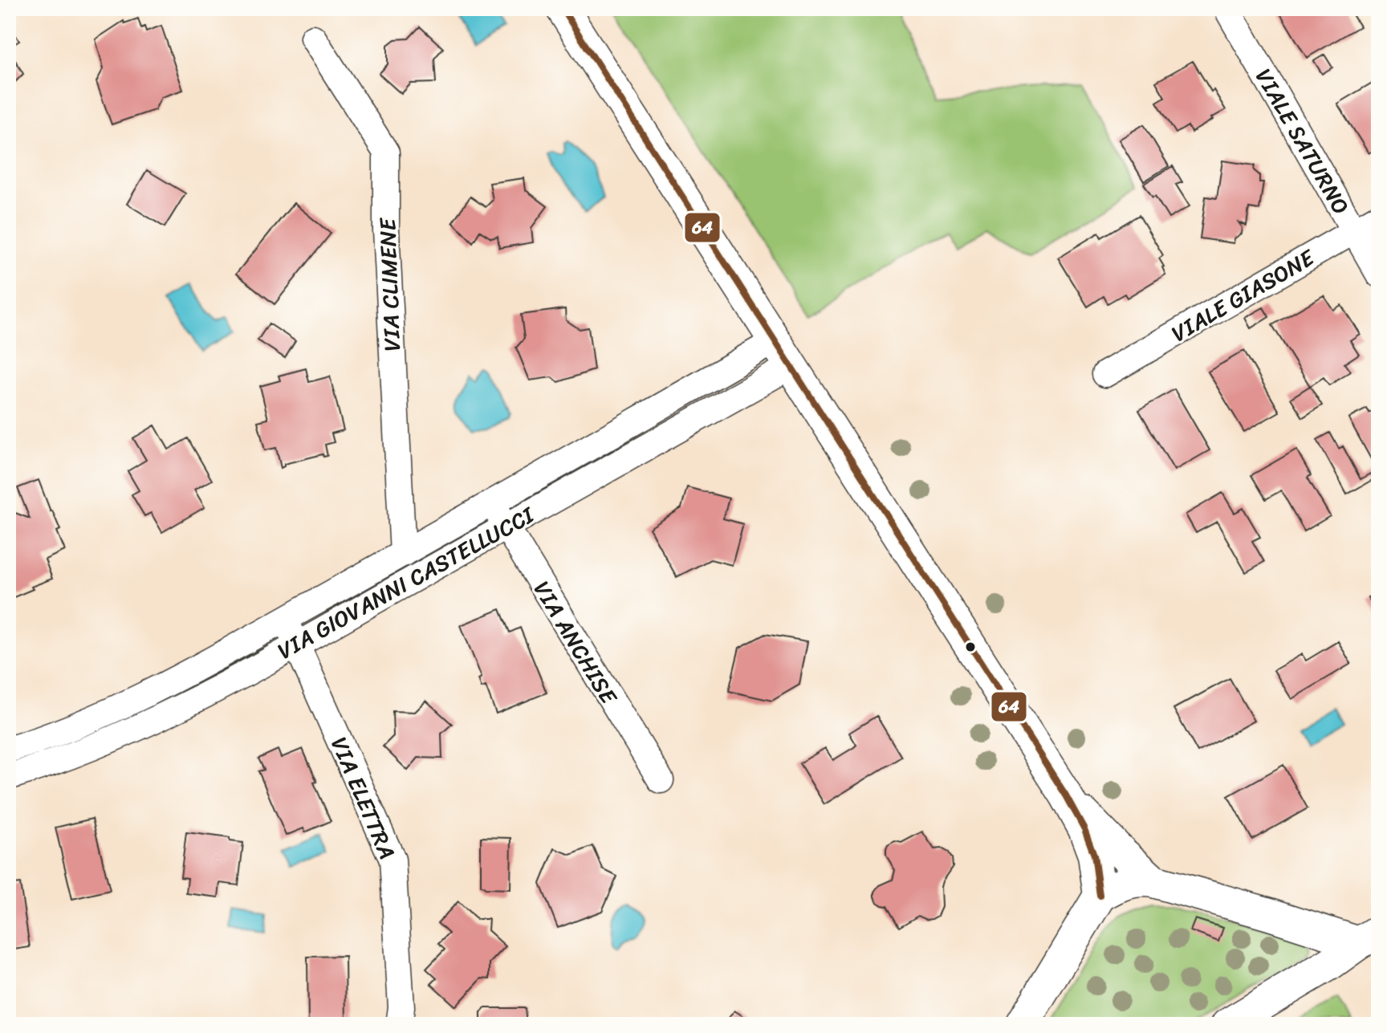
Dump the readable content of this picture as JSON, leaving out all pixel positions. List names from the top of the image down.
{
  "streets": {
    "street": [
      "VIALE SATURNO",
      "VIA CLIMENE",
      "VIALE GIASONE",
      "VIA GIOVANNI CASTELLUCCI",
      "VIA ANCHISE",
      "VIA ELETTRA"
    ]
  },
  "crossings": [
    ["VIALE SATURNO", "VIALE GIASONE"],
    ["VIA CLIMENE", "VIA GIOVANNI CASTELLUCCI"],
    ["VIA GIOVANNI CASTELLUCCI", "VIA ANCHISE"],
    ["VIA GIOVANNI CASTELLUCCI", "VIA ELETTRA"]
  ],
  "lines": ["transit line 64"]
}
